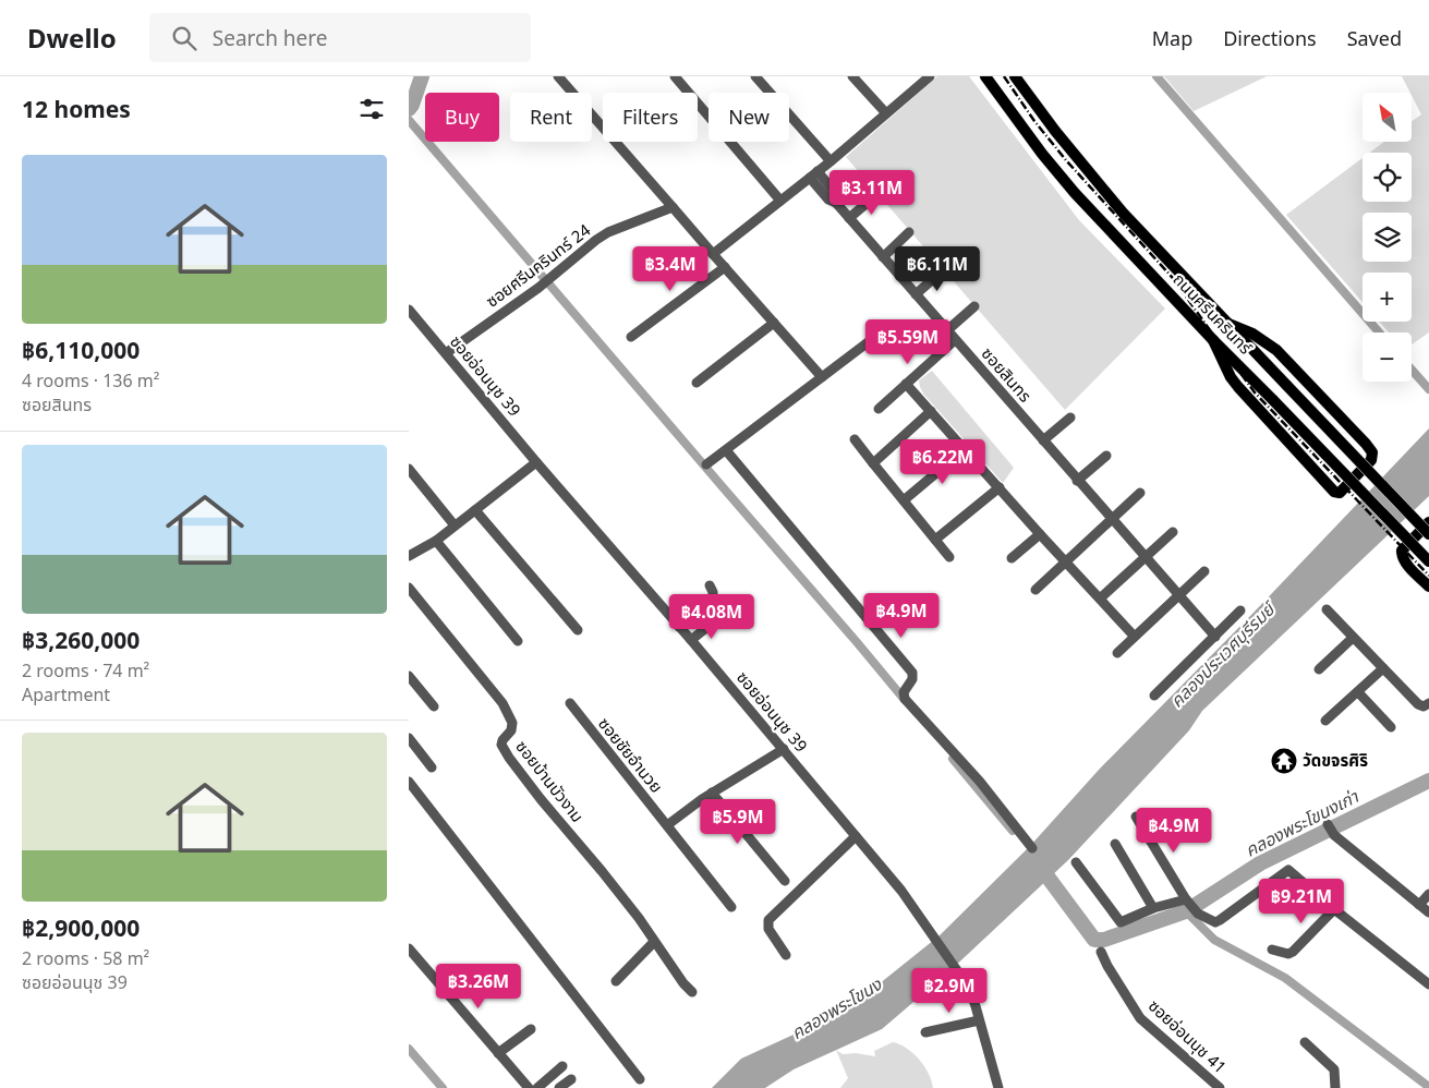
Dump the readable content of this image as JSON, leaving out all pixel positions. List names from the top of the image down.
{
  "streets": {
    "main road": ["ถนนศรีนครินทร์"],
    "street": [
      "ซอยศรีนครินทร์ 24",
      "ซอยสินทร",
      "ซอยอ่อนนุช 39",
      "ซอยชัยอำนวย",
      "ซอยบ้านบัวงาม",
      "ซอยอ่อนนุช 41"
    ]
  },
  "crossings": [
    ["ซอยศรีนครินทร์ 24", "ซอยอ่อนนุช 39"]
  ],
  "water": ["คลองประเวศบุรีรมย์", "คลองพระโขนงเก่า", "คลองพระโขนง"],
  "places": {
    "temple": ["วัดขจรศิริ"]
  },
  "north": "top left",
  "page": {
    "header": "Dwello",
    "search": "Search here",
    "nav": ["Map", "Directions", "Saved"],
    "heading": "12 homes",
    "map_buttons": ["+", "−"],
    "chip": [
      "Buy",
      "Rent",
      "Filters",
      "New"
    ],
    "list": [
      {
        "name": "฿6,110,000",
        "note": "4 rooms · 136 m² · ซอยสินทร"
      },
      {
        "name": "฿3,260,000",
        "note": "2 rooms · 74 m² · Apartment"
      },
      {
        "name": "฿2,900,000",
        "note": "2 rooms · 58 m² · ซอยอ่อนนุช 39"
      }
    ],
    "price": [
      "฿3.11M",
      "฿3.4M",
      "฿6.11M",
      "฿5.59M",
      "฿6.22M",
      "฿4.9M",
      "฿4.08M",
      "฿5.9M",
      "฿4.9M",
      "฿9.21M",
      "฿3.26M",
      "฿2.9M"
    ]
  }
}
